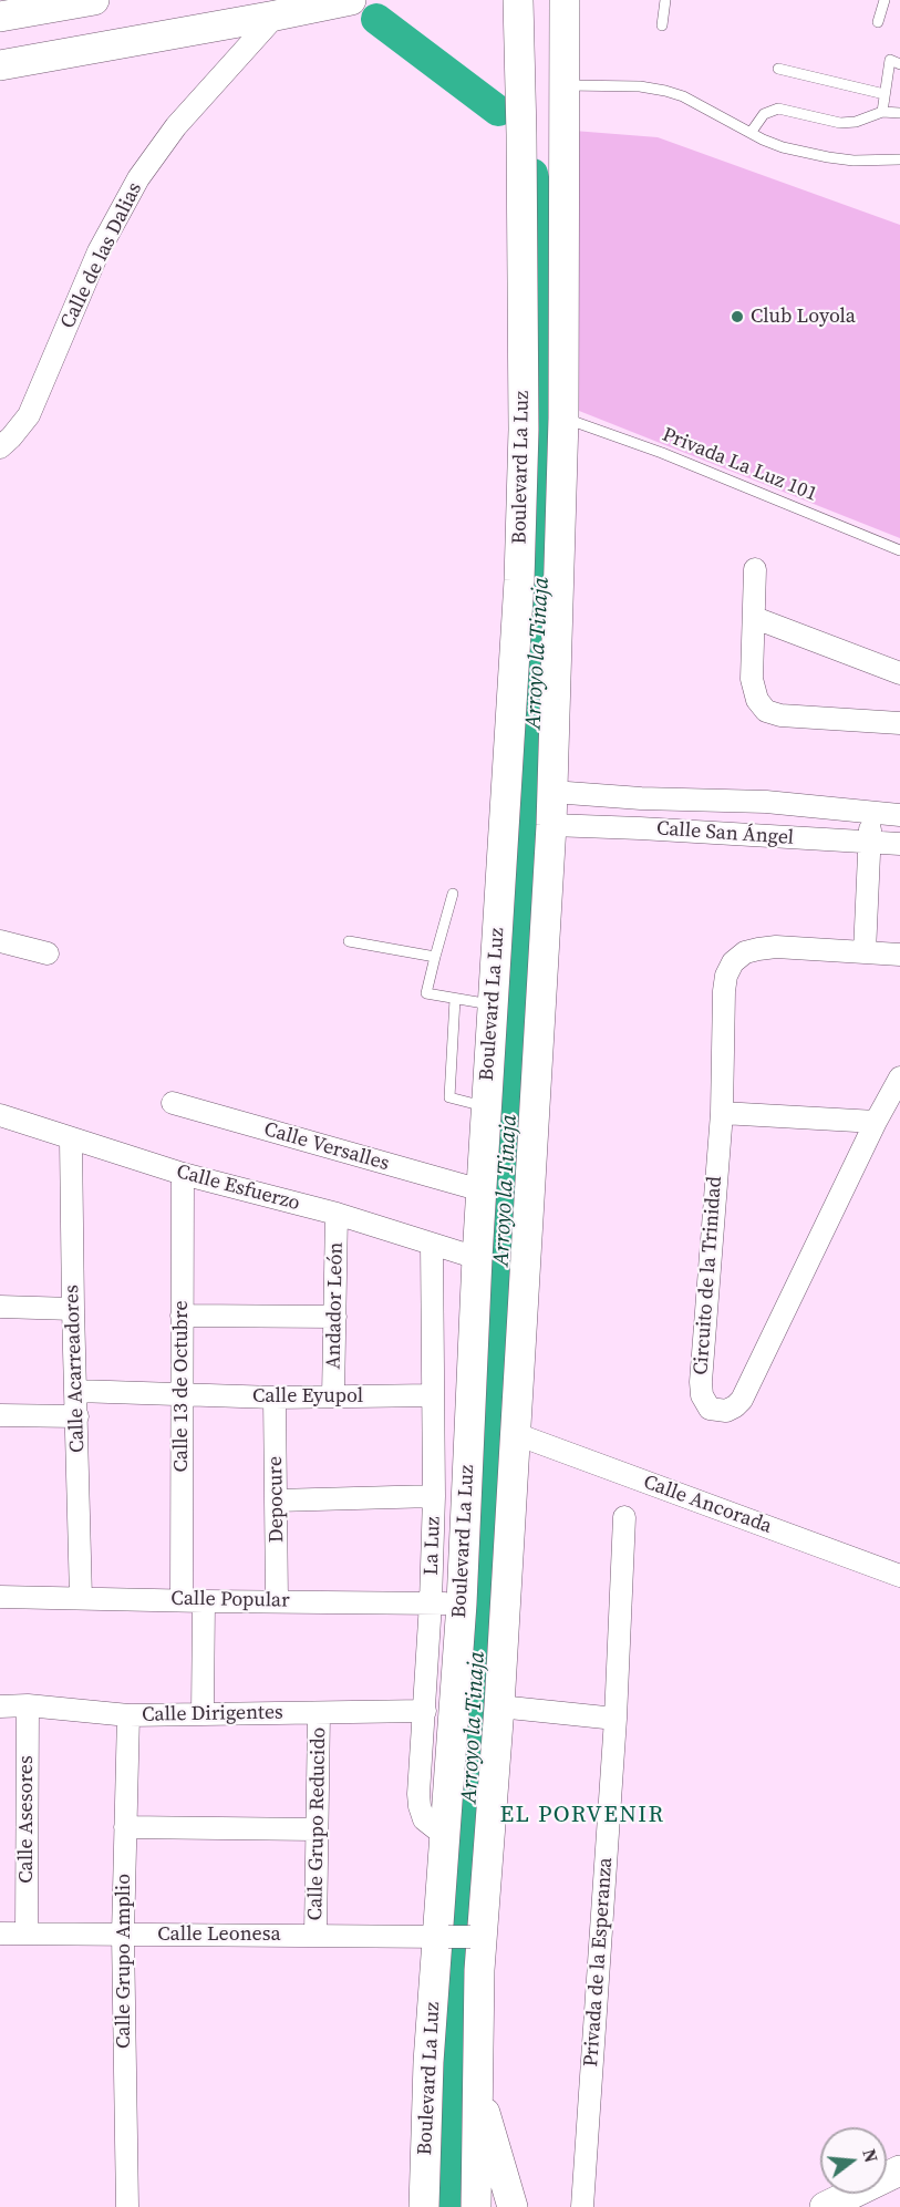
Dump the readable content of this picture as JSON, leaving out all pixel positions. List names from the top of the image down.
{
  "streets": {
    "main road": ["Boulevard La Luz"],
    "street": [
      "Calle de las Dalias",
      "Calle San Ángel",
      "Calle Versalles",
      "Calle Esfuerzo",
      "Circuito de la Trinidad",
      "Andador León",
      "Calle Acarreadores",
      "Calle 13 de Octubre",
      "Calle Eyupol",
      "Depocure",
      "Calle Ancorada",
      "La Luz",
      "Calle Popular",
      "Calle Dirigentes",
      "Calle Asesores",
      "Calle Grupo Reducido",
      "Calle Leonesa",
      "Calle Grupo Amplio",
      "Privada de la Esperanza"
    ],
    "lane": ["Privada La Luz 101"]
  },
  "crossings": [
    ["Privada La Luz 101", "Boulevard La Luz"],
    ["Boulevard La Luz", "Calle San Ángel"],
    ["Boulevard La Luz", "Calle Versalles"],
    ["Boulevard La Luz", "Calle Esfuerzo"],
    ["Boulevard La Luz", "Calle Ancorada"],
    ["Boulevard La Luz", "La Luz"],
    ["Boulevard La Luz", "Calle Popular"],
    ["Boulevard La Luz", "Calle Leonesa"],
    ["Calle Esfuerzo", "Andador León"],
    ["Calle Esfuerzo", "Calle Acarreadores"],
    ["Calle Esfuerzo", "Calle 13 de Octubre"],
    ["Calle Esfuerzo", "La Luz"],
    ["Andador León", "Calle Eyupol"],
    ["Calle Acarreadores", "Calle Eyupol"],
    ["Calle Acarreadores", "Calle Popular"],
    ["Calle 13 de Octubre", "Calle Eyupol"],
    ["Calle 13 de Octubre", "Calle Popular"],
    ["Calle Eyupol", "Depocure"],
    ["Calle Eyupol", "La Luz"],
    ["Depocure", "Calle Popular"],
    ["La Luz", "Calle Popular"],
    ["La Luz", "Calle Dirigentes"],
    ["Calle Dirigentes", "Calle Asesores"],
    ["Calle Dirigentes", "Calle Grupo Reducido"],
    ["Calle Dirigentes", "Calle Grupo Amplio"],
    ["Calle Asesores", "Calle Leonesa"],
    ["Calle Grupo Reducido", "Calle Leonesa"],
    ["Calle Leonesa", "Calle Grupo Amplio"]
  ],
  "districts": ["EL PORVENIR"],
  "water": ["Arroyo la Tinaja"],
  "places": ["Club Loyola"],
  "north": "right"
}
